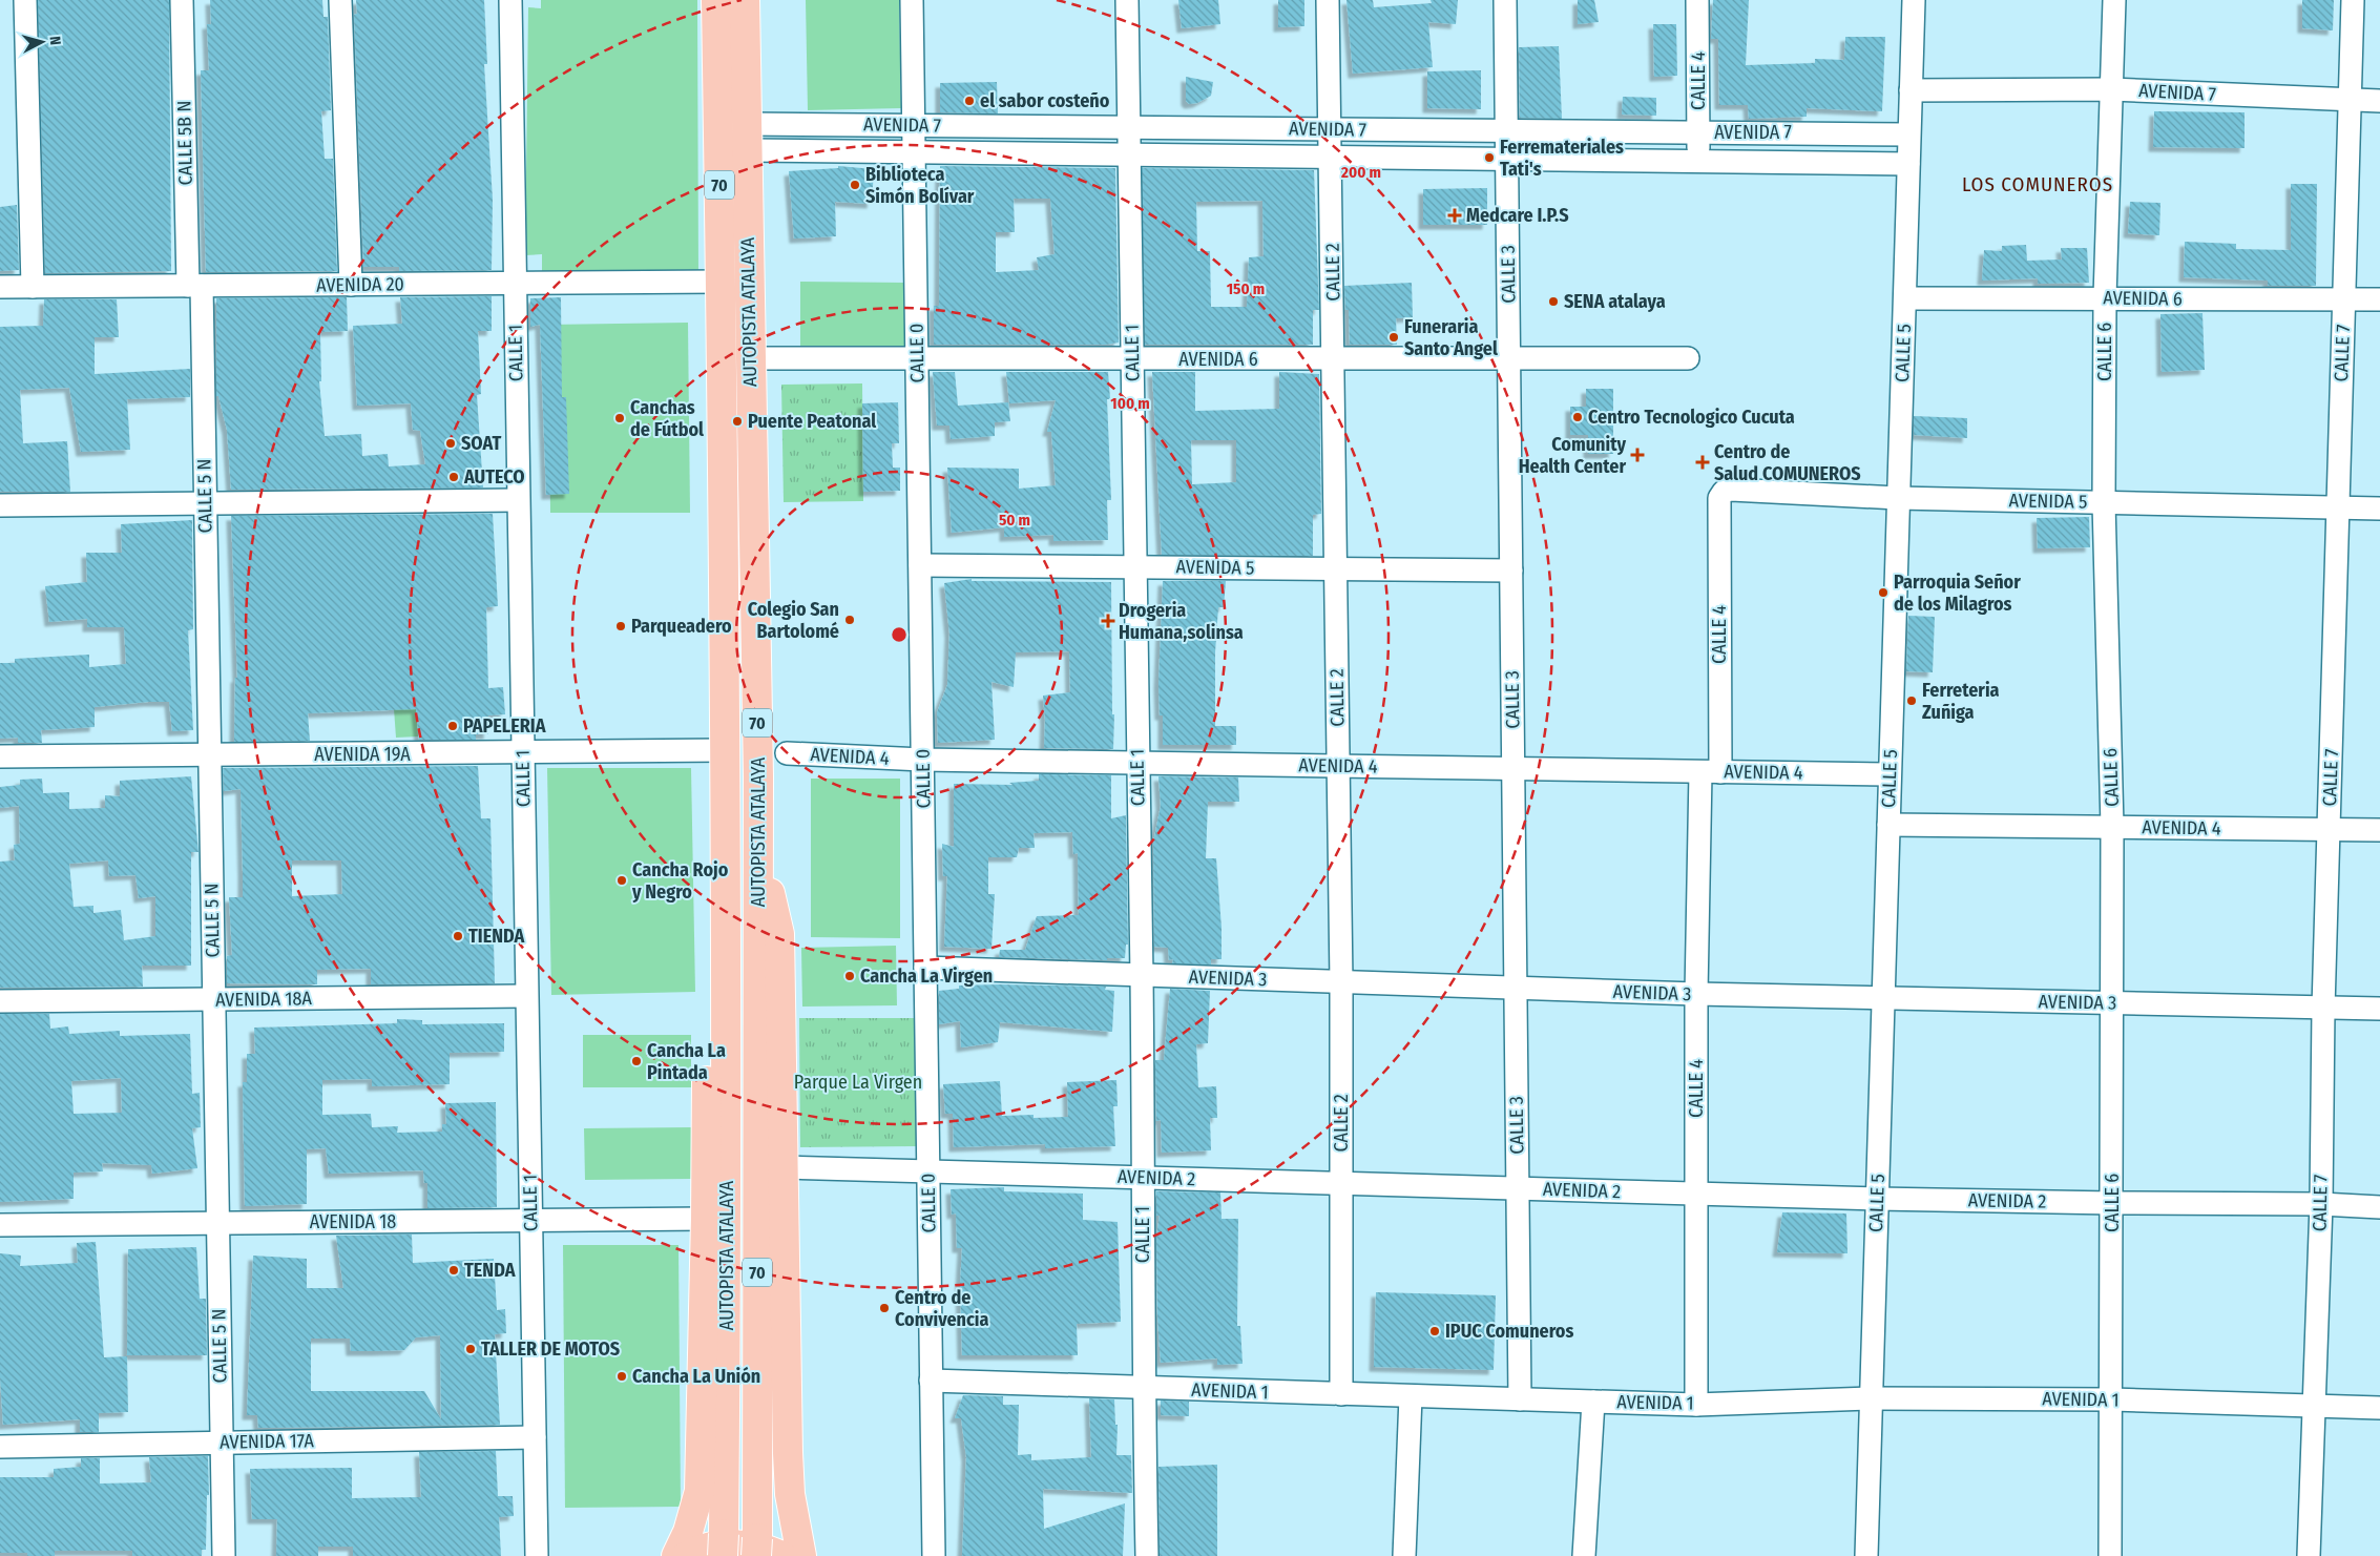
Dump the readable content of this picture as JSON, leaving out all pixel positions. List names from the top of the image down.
{
  "streets": {
    "main road": ["70", "AUTOPISTA ATALAYA"],
    "street": [
      "CALLE 4",
      "AVENIDA 7",
      "CALLE 5B N",
      "CALLE 2",
      "CALLE 3",
      "AVENIDA 20",
      "AVENIDA 6",
      "CALLE 6",
      "CALLE 1",
      "CALLE 0",
      "CALLE 5",
      "CALLE 7",
      "CALLE 5 N",
      "AVENIDA 5",
      "AVENIDA 19A",
      "AVENIDA 4",
      "AVENIDA 3",
      "AVENIDA 18A",
      "AVENIDA 2",
      "AVENIDA 18",
      "AVENIDA 1",
      "AVENIDA 17A"
    ]
  },
  "crossings": [
    ["CALLE 4", "AVENIDA 7"],
    ["CALLE 4", "AVENIDA 5"],
    ["CALLE 4", "AVENIDA 4"],
    ["CALLE 4", "AVENIDA 3"],
    ["CALLE 4", "AVENIDA 2"],
    ["CALLE 4", "AVENIDA 1"],
    ["AVENIDA 7", "CALLE 2"],
    ["AVENIDA 7", "CALLE 3"],
    ["AVENIDA 7", "AUTOPISTA ATALAYA"],
    ["AVENIDA 7", "CALLE 6"],
    ["AVENIDA 7", "CALLE 1"],
    ["AVENIDA 7", "CALLE 0"],
    ["AVENIDA 7", "CALLE 5"],
    ["AVENIDA 7", "CALLE 7"],
    ["CALLE 5B N", "AVENIDA 20"],
    ["CALLE 5B N", "CALLE 5 N"],
    ["CALLE 2", "AVENIDA 6"],
    ["CALLE 2", "AVENIDA 5"],
    ["CALLE 2", "AVENIDA 4"],
    ["CALLE 2", "AVENIDA 3"],
    ["CALLE 2", "AVENIDA 2"],
    ["CALLE 2", "AVENIDA 1"],
    ["CALLE 3", "AVENIDA 6"],
    ["CALLE 3", "AVENIDA 5"],
    ["CALLE 3", "AVENIDA 4"],
    ["CALLE 3", "AVENIDA 3"],
    ["CALLE 3", "AVENIDA 2"],
    ["CALLE 3", "AVENIDA 1"],
    ["AVENIDA 20", "AUTOPISTA ATALAYA"],
    ["AVENIDA 20", "CALLE 1"],
    ["AVENIDA 20", "CALLE 5 N"],
    ["AVENIDA 6", "AUTOPISTA ATALAYA"],
    ["AVENIDA 6", "CALLE 6"],
    ["AVENIDA 6", "CALLE 1"],
    ["AVENIDA 6", "CALLE 0"],
    ["AVENIDA 6", "CALLE 5"],
    ["AVENIDA 6", "CALLE 7"],
    ["AUTOPISTA ATALAYA", "AVENIDA 19A"],
    ["CALLE 6", "AVENIDA 5"],
    ["CALLE 6", "AVENIDA 4"],
    ["CALLE 6", "AVENIDA 3"],
    ["CALLE 6", "AVENIDA 2"],
    ["CALLE 6", "AVENIDA 1"],
    ["CALLE 1", "AVENIDA 5"],
    ["CALLE 1", "AVENIDA 19A"],
    ["CALLE 1", "AVENIDA 4"],
    ["CALLE 1", "AVENIDA 3"],
    ["CALLE 1", "AVENIDA 18A"],
    ["CALLE 1", "AVENIDA 2"],
    ["CALLE 1", "AVENIDA 18"],
    ["CALLE 1", "AVENIDA 1"],
    ["CALLE 1", "AVENIDA 17A"],
    ["CALLE 0", "AVENIDA 5"],
    ["CALLE 0", "AVENIDA 4"],
    ["CALLE 0", "AVENIDA 3"],
    ["CALLE 0", "AVENIDA 2"],
    ["CALLE 0", "AVENIDA 1"],
    ["CALLE 5", "AVENIDA 5"],
    ["CALLE 5", "AVENIDA 4"],
    ["CALLE 5", "AVENIDA 3"],
    ["CALLE 5", "AVENIDA 2"],
    ["CALLE 5", "AVENIDA 1"],
    ["CALLE 7", "AVENIDA 5"],
    ["CALLE 7", "AVENIDA 4"],
    ["CALLE 7", "AVENIDA 3"],
    ["CALLE 7", "AVENIDA 2"],
    ["CALLE 7", "AVENIDA 1"],
    ["CALLE 5 N", "AVENIDA 19A"],
    ["CALLE 5 N", "AVENIDA 18A"],
    ["CALLE 5 N", "AVENIDA 18"],
    ["CALLE 5 N", "AVENIDA 17A"]
  ],
  "districts": ["LOS COMUNEROS"],
  "parks": ["Parque La Virgen"],
  "places": {
    "other": [
      "el sabor costeño",
      "Ferremateriales Tati's",
      "Biblioteca Simón Bolívar",
      "SENA atalaya",
      "Funeraria Santo Angel",
      "Centro Tecnologico Cucuta",
      "Canchas de Fútbol",
      "Puente Peatonal",
      "SOAT",
      "AUTECO",
      "Parroquia Señor de los Milagros",
      "Colegio San Bartolomé",
      "Parqueadero",
      "Ferreteria Zuñiga",
      "PAPELERIA",
      "Cancha Rojo y Negro",
      "TIENDA",
      "Cancha La Virgen",
      "Cancha La Pintada",
      "TENDA",
      "Centro de Convivencia",
      "IPUC Comuneros",
      "TALLER DE MOTOS",
      "Cancha La Unión"
    ],
    "health": [
      "Medcare I.P.S",
      "Comunity Health Center",
      "Centro de Salud COMUNEROS",
      "Drogeria Humana,solinsa"
    ]
  },
  "north": "right",
  "rings": [
    "200 m",
    "150 m",
    "100 m",
    "50 m"
  ]
}
